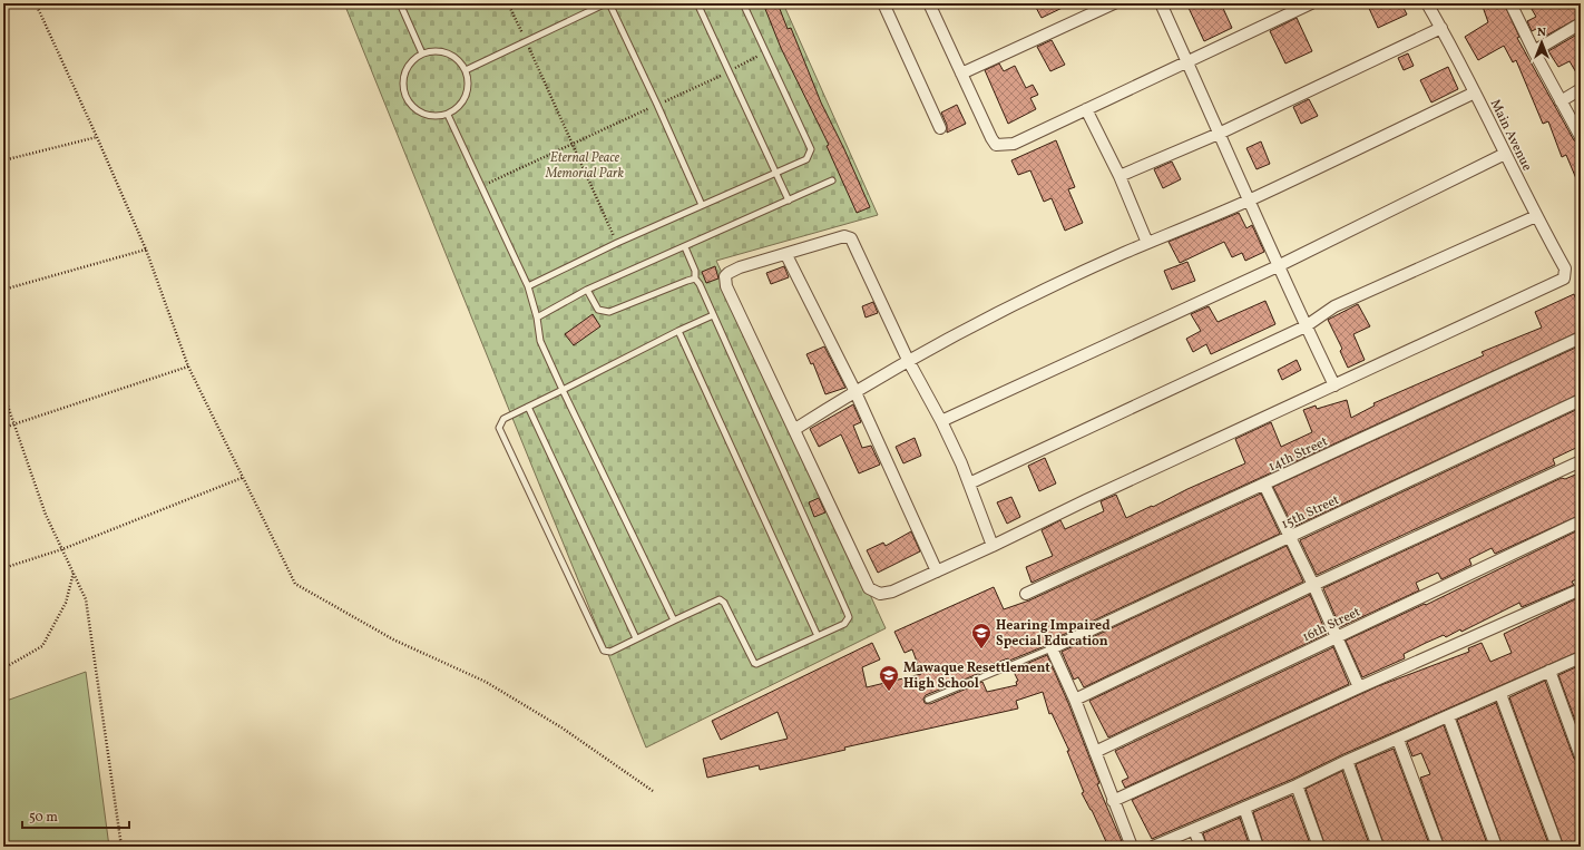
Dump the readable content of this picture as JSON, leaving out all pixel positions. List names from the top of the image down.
{
  "streets": {
    "street": [
      "Main Avenue",
      "14th Street",
      "15th Street",
      "16th Street"
    ]
  },
  "parks": ["Eternal Peace Memorial Park"],
  "places": {
    "school or university": ["Hearing Impaired Special Education", "Mawaque Resettlement High School"]
  },
  "scale_bar": "50 m",
  "north": "top"
}
